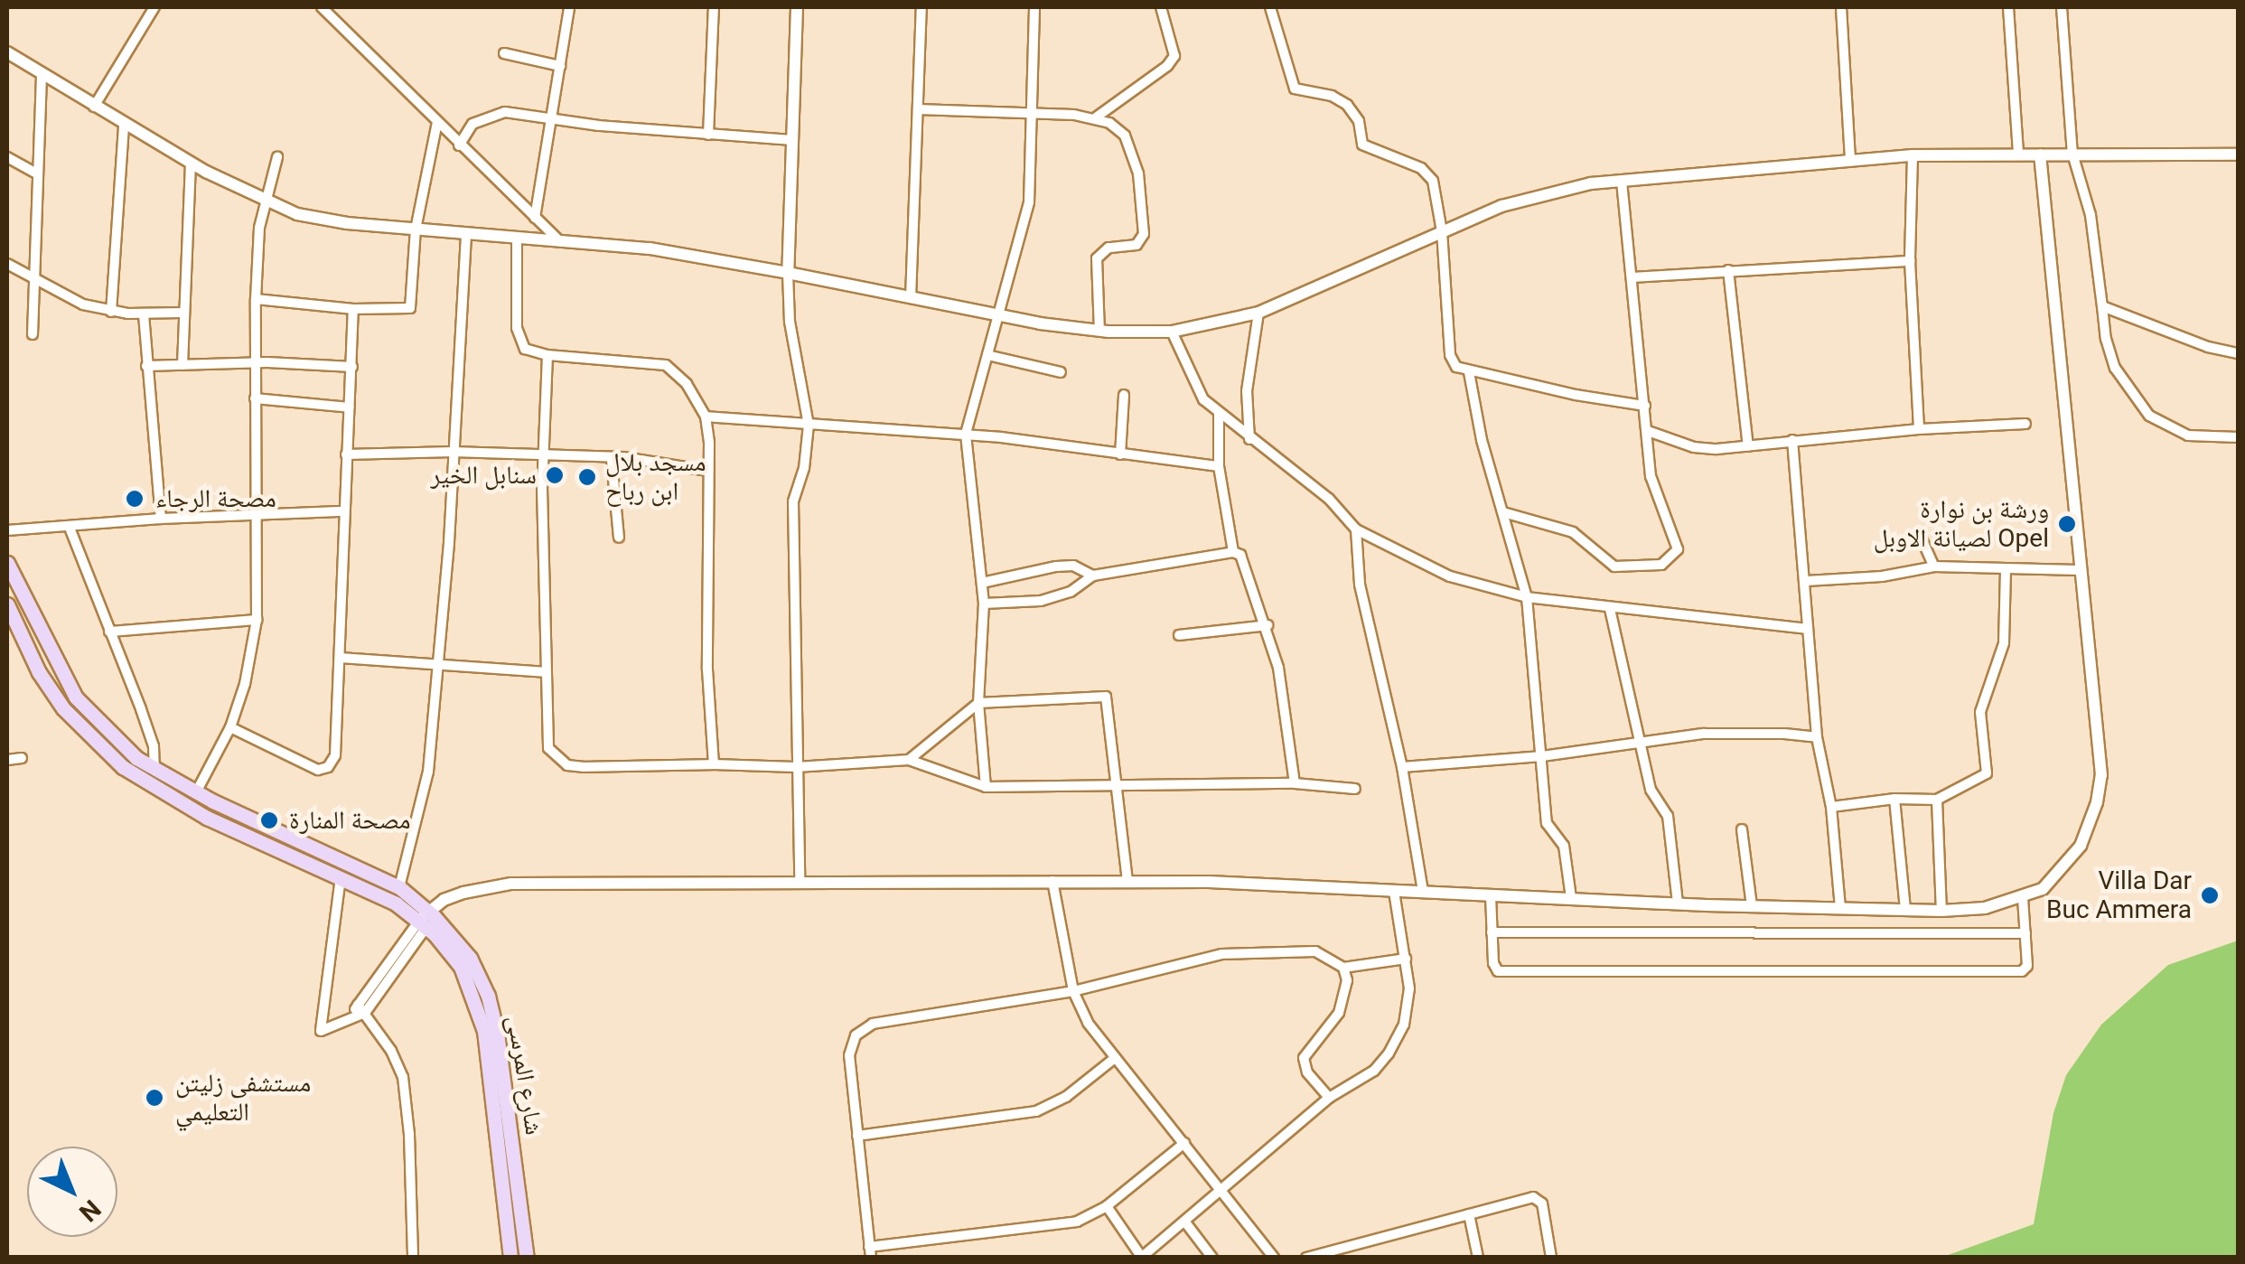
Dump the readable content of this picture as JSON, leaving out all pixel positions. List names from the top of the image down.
{
  "streets": {
    "main road": ["شارع المرسى"]
  },
  "places": [
    "سنابل الخير",
    "مسجد بلال ابن رباح",
    "مصحة الرجاء",
    "ورشة بن نوارة لصيانة الاوبل Opel",
    "مصحة المنارة",
    "Villa Dar Buc Ammera",
    "مستشفى زليتن التعليمي"
  ],
  "north": "bottom right"
}
